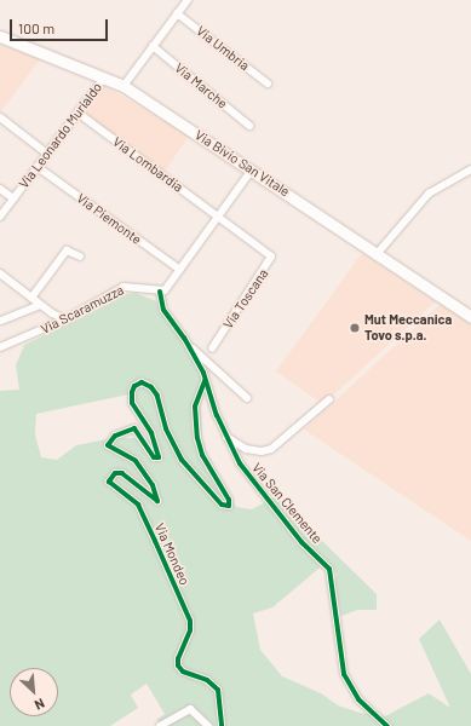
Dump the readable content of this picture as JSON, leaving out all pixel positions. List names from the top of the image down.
{
  "streets": {
    "main road": ["Via Bivio San Vitale"],
    "street": [
      "Via Umbria",
      "Via Marche",
      "Via Leonardo Murialdo",
      "Via Lombardia",
      "Via Piemonte",
      "Via Toscana",
      "Via Scaramuzza",
      "Via San Clemente",
      "Via Mondeo"
    ]
  },
  "crossings": [
    ["Via Leonardo Murialdo", "Via Bivio San Vitale"],
    ["Via Leonardo Murialdo", "Via Lombardia"],
    ["Via Leonardo Murialdo", "Via Piemonte"],
    ["Via Lombardia", "Via Toscana"],
    ["Via Scaramuzza", "Via San Clemente"],
    ["Via San Clemente", "Via Mondeo"]
  ],
  "places": ["Mut Meccanica Tovo s.p.a."],
  "scale_bar": "100 m",
  "north": "bottom right"
}
